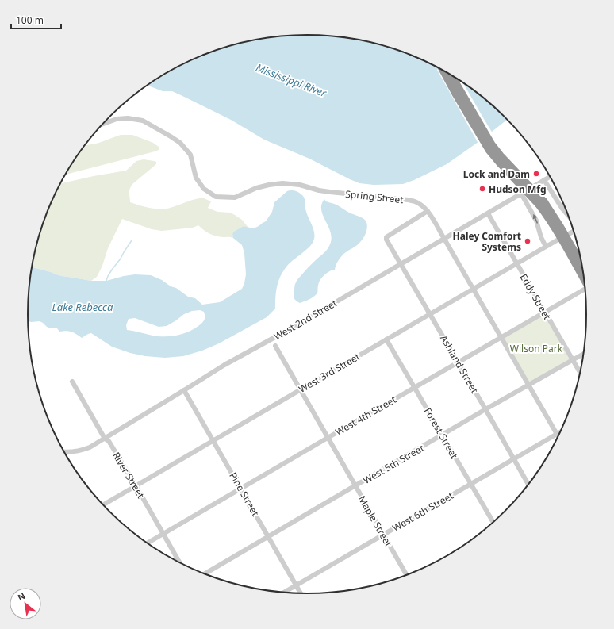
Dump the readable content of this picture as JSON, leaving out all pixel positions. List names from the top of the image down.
{
  "streets": {
    "street": [
      "Spring Street",
      "Eddy Street",
      "West 2nd Street",
      "Ashland Street",
      "West 3rd Street",
      "West 4th Street",
      "Forest Street",
      "West 5th Street",
      "River Street",
      "Pine Street",
      "West 6th Street",
      "Maple Street"
    ]
  },
  "crossings": [
    ["Spring Street", "West 2nd Street"],
    ["Spring Street", "Ashland Street"],
    ["Spring Street", "West 3rd Street"],
    ["Spring Street", "West 4th Street"],
    ["Spring Street", "West 5th Street"],
    ["Spring Street", "West 6th Street"],
    ["Eddy Street", "West 2nd Street"],
    ["Eddy Street", "West 3rd Street"],
    ["Eddy Street", "West 4th Street"],
    ["Eddy Street", "West 5th Street"],
    ["West 2nd Street", "Ashland Street"],
    ["West 2nd Street", "River Street"],
    ["West 2nd Street", "Pine Street"],
    ["Ashland Street", "West 3rd Street"],
    ["Ashland Street", "West 4th Street"],
    ["Ashland Street", "West 5th Street"],
    ["Ashland Street", "West 6th Street"],
    ["West 3rd Street", "Forest Street"],
    ["West 3rd Street", "River Street"],
    ["West 3rd Street", "Pine Street"],
    ["West 3rd Street", "Maple Street"],
    ["West 4th Street", "Forest Street"],
    ["West 4th Street", "River Street"],
    ["West 4th Street", "Pine Street"],
    ["West 4th Street", "Maple Street"],
    ["Forest Street", "West 5th Street"],
    ["Forest Street", "West 6th Street"],
    ["West 5th Street", "Pine Street"],
    ["West 5th Street", "Maple Street"],
    ["Pine Street", "West 6th Street"],
    ["West 6th Street", "Maple Street"]
  ],
  "water": ["Mississippi River", "Lake Rebecca"],
  "parks": ["Wilson Park"],
  "places": ["Lock and Dam", "Hudson Mfg", "Haley Comfort Systems"],
  "scale_bar": "100 m",
  "north": "top left"
}
